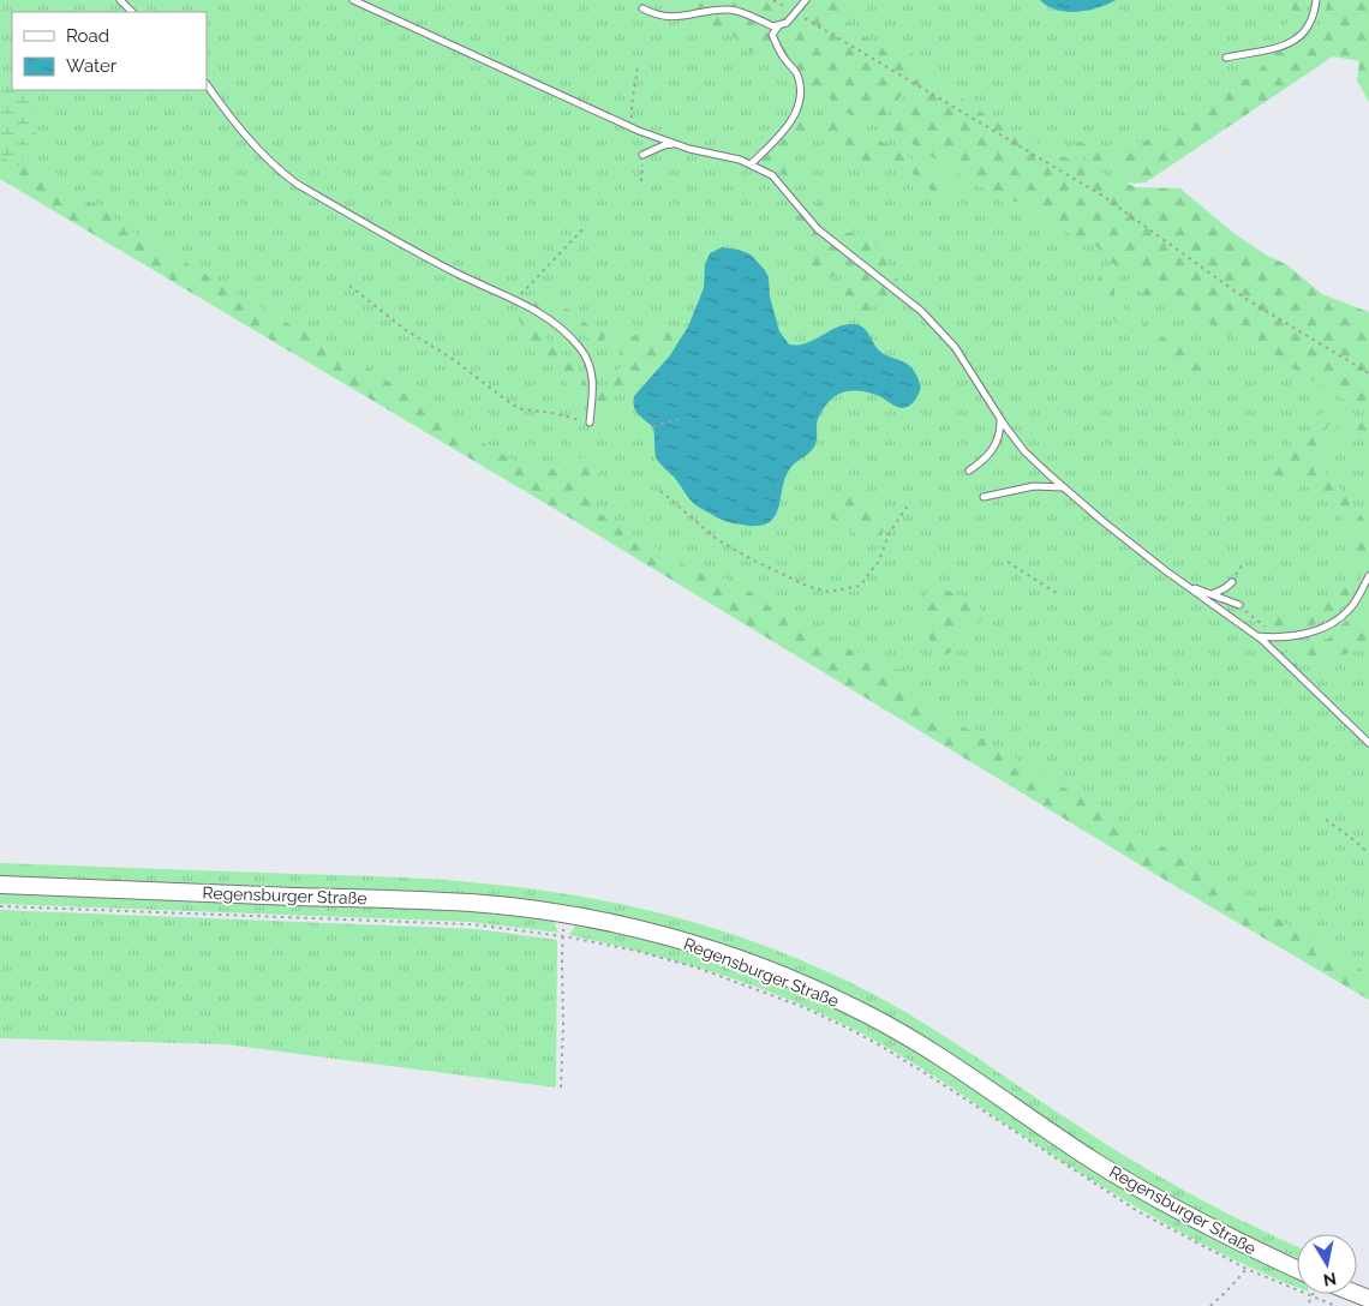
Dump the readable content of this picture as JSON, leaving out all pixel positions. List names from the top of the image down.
{
  "streets": {
    "street": ["Regensburger Straße"]
  },
  "legend": ["Road", "Water"],
  "north": "bottom"
}
